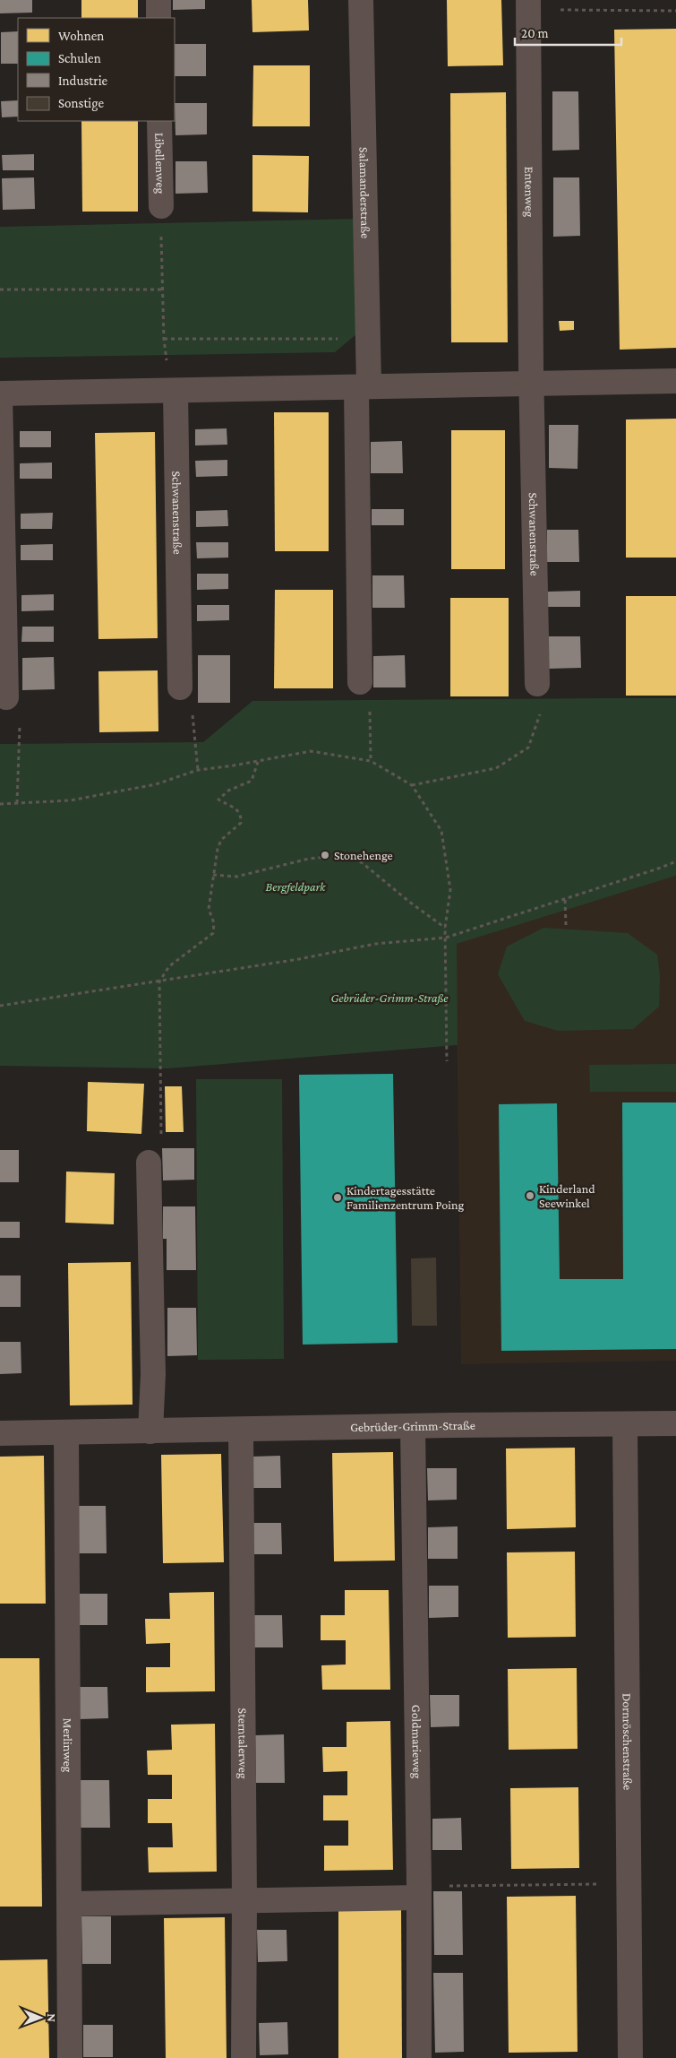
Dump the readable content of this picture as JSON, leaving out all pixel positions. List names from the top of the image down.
{
  "streets": {
    "street": [
      "Libellenweg",
      "Entenweg",
      "Salamanderstraße",
      "Schwanenstraße",
      "Gebrüder-Grimm-Straße",
      "Dornröschenstraße",
      "Goldmarieweg",
      "Sterntalerweg",
      "Merlinweg"
    ]
  },
  "crossings": [
    ["Entenweg", "Schwanenstraße"],
    ["Gebrüder-Grimm-Straße", "Dornröschenstraße"],
    ["Gebrüder-Grimm-Straße", "Goldmarieweg"],
    ["Gebrüder-Grimm-Straße", "Sterntalerweg"],
    ["Gebrüder-Grimm-Straße", "Merlinweg"]
  ],
  "parks": ["Bergfeldpark", "Gebrüder-Grimm-Straße"],
  "places": ["Stonehenge", "Kinderland Seewinkel", "Kindertagesstätte Familienzentrum Poing"],
  "legend": [
    "Wohnen",
    "Schulen",
    "Industrie",
    "Sonstige"
  ],
  "scale_bar": "20 m",
  "north": "right"
}
